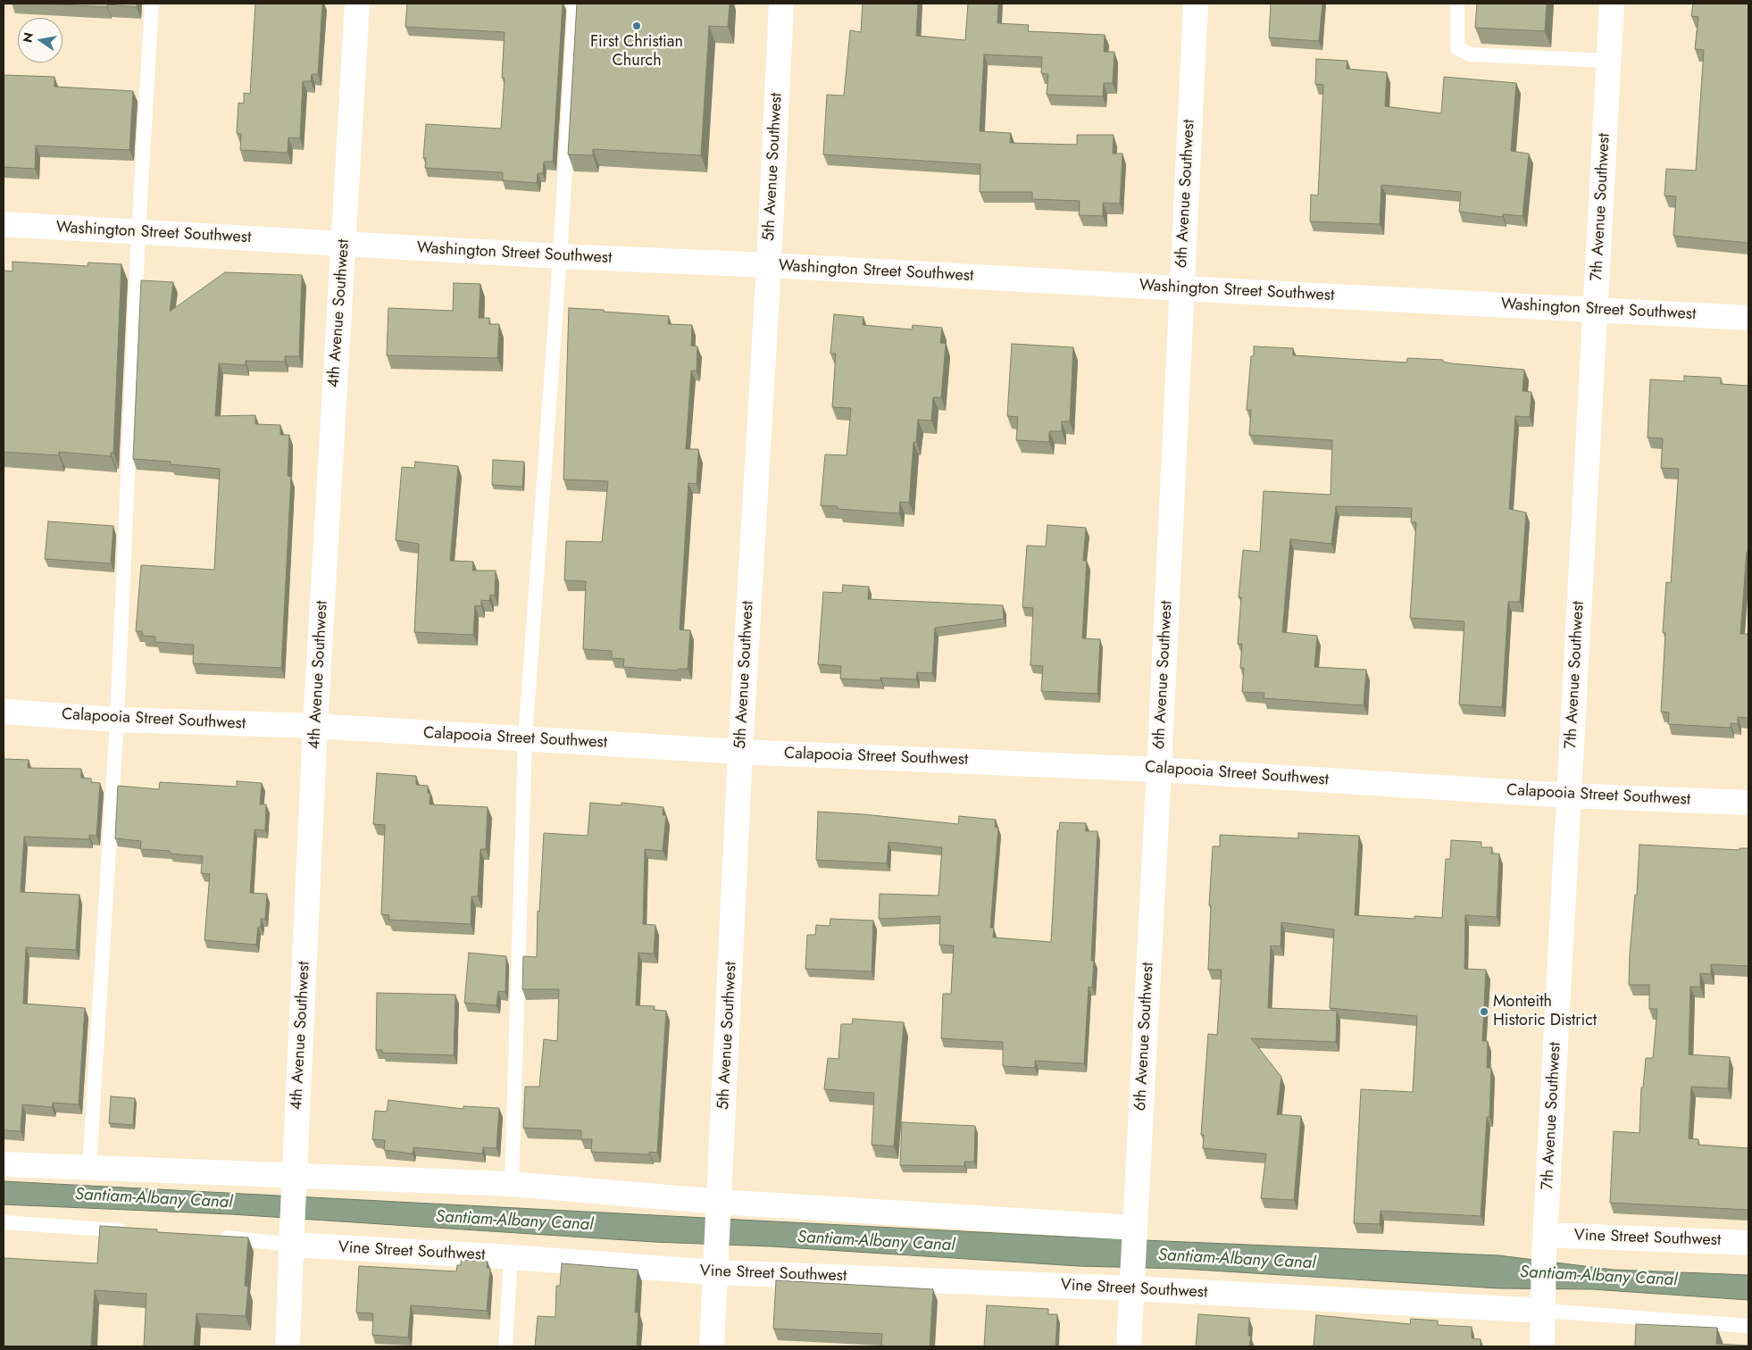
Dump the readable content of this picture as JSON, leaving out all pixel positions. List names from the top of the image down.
{
  "streets": {
    "street": [
      "5th Avenue Southwest",
      "6th Avenue Southwest",
      "7th Avenue Southwest",
      "Washington Street Southwest",
      "4th Avenue Southwest",
      "Calapooia Street Southwest",
      "Vine Street Southwest"
    ]
  },
  "crossings": [
    ["5th Avenue Southwest", "Washington Street Southwest"],
    ["5th Avenue Southwest", "Calapooia Street Southwest"],
    ["5th Avenue Southwest", "Vine Street Southwest"],
    ["6th Avenue Southwest", "Washington Street Southwest"],
    ["6th Avenue Southwest", "Calapooia Street Southwest"],
    ["6th Avenue Southwest", "Vine Street Southwest"],
    ["7th Avenue Southwest", "Washington Street Southwest"],
    ["7th Avenue Southwest", "Calapooia Street Southwest"],
    ["7th Avenue Southwest", "Vine Street Southwest"],
    ["Washington Street Southwest", "4th Avenue Southwest"],
    ["4th Avenue Southwest", "Calapooia Street Southwest"],
    ["4th Avenue Southwest", "Vine Street Southwest"]
  ],
  "water": ["Santiam-Albany Canal"],
  "places": ["First Christian Church", "Monteith Historic District"],
  "north": "left"
}
